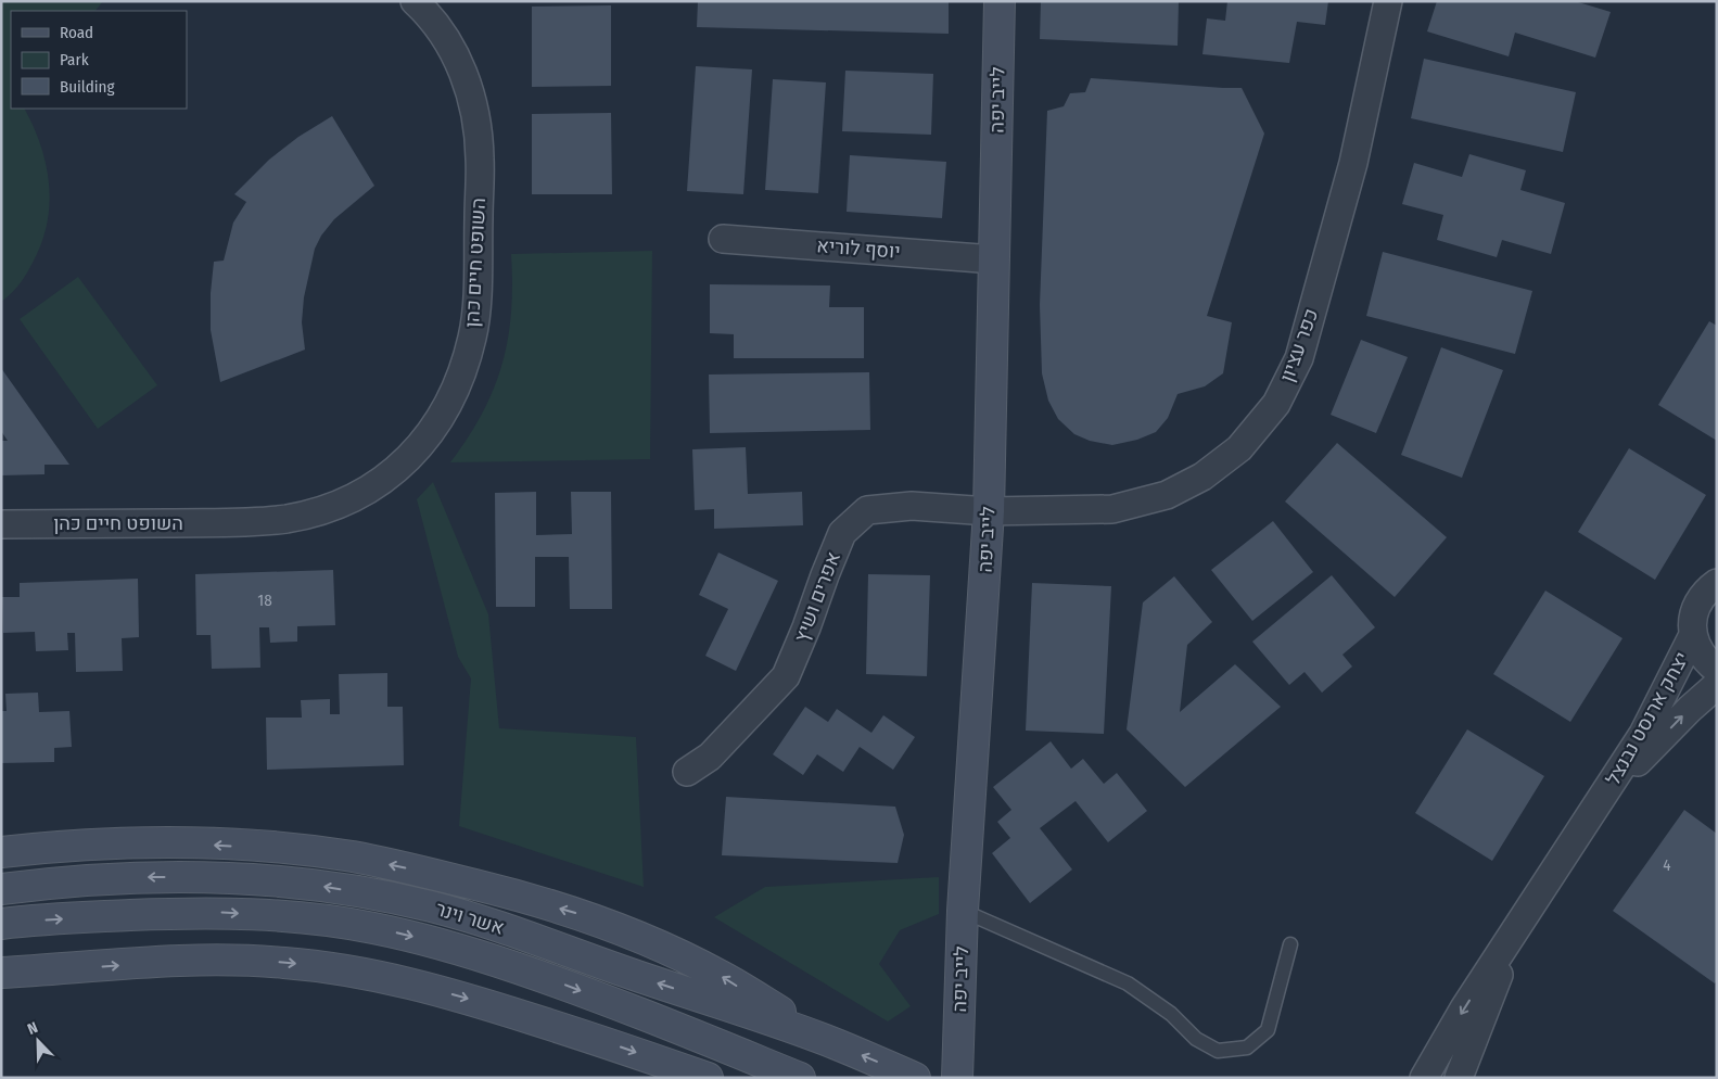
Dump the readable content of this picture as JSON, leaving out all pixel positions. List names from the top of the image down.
{
  "streets": {
    "main road": ["לייב יפה", "אשר וינר"],
    "street": [
      "יוסף לוריא",
      "השופט חיים כהן",
      "כפר עציון",
      "אפרים ושיץ",
      "יצחק ארנסט נבנצל"
    ]
  },
  "crossings": [
    ["לייב יפה", "יוסף לוריא"],
    ["לייב יפה", "כפר עציון"],
    ["לייב יפה", "אפרים ושיץ"],
    ["כפר עציון", "אפרים ושיץ"]
  ],
  "house_numbers": ["18", "4"],
  "legend": ["Road", "Park", "Building"],
  "north": "top left"
}
